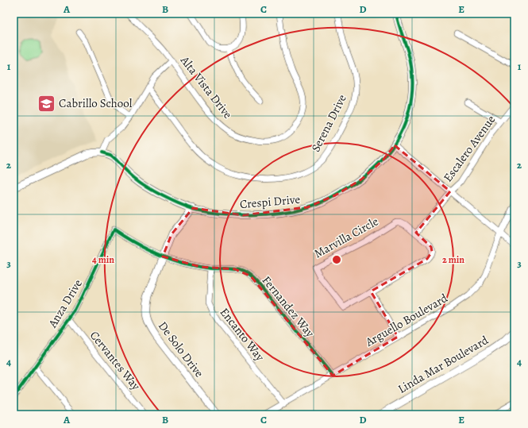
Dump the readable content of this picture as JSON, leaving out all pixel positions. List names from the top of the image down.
{
  "streets": {
    "street": [
      "Alta Vista Drive",
      "Serena Drive",
      "Escalero Avenue",
      "Crespi Drive",
      "Marvilla Circle",
      "Anza Drive",
      "Fernandez Way",
      "Arguello Boulevard",
      "Encanto Way",
      "De Solo Drive",
      "Cervantes Way",
      "Linda Mar Boulevard"
    ]
  },
  "crossings": [
    ["Escalero Avenue", "Marvilla Circle"],
    ["Crespi Drive", "De Solo Drive"],
    ["Anza Drive", "Fernandez Way"],
    ["Anza Drive", "De Solo Drive"],
    ["Anza Drive", "Cervantes Way"],
    ["Fernandez Way", "Arguello Boulevard"],
    ["Fernandez Way", "Encanto Way"],
    ["Fernandez Way", "De Solo Drive"],
    ["Arguello Boulevard", "Encanto Way"]
  ],
  "places": {
    "school or university": ["Cabrillo School"]
  },
  "grid": {
    "columns": [
      "A",
      "B",
      "C",
      "D",
      "E"
    ],
    "rows": [
      "1",
      "2",
      "3",
      "4"
    ]
  },
  "rings": ["2 min", "4 min"]
}
